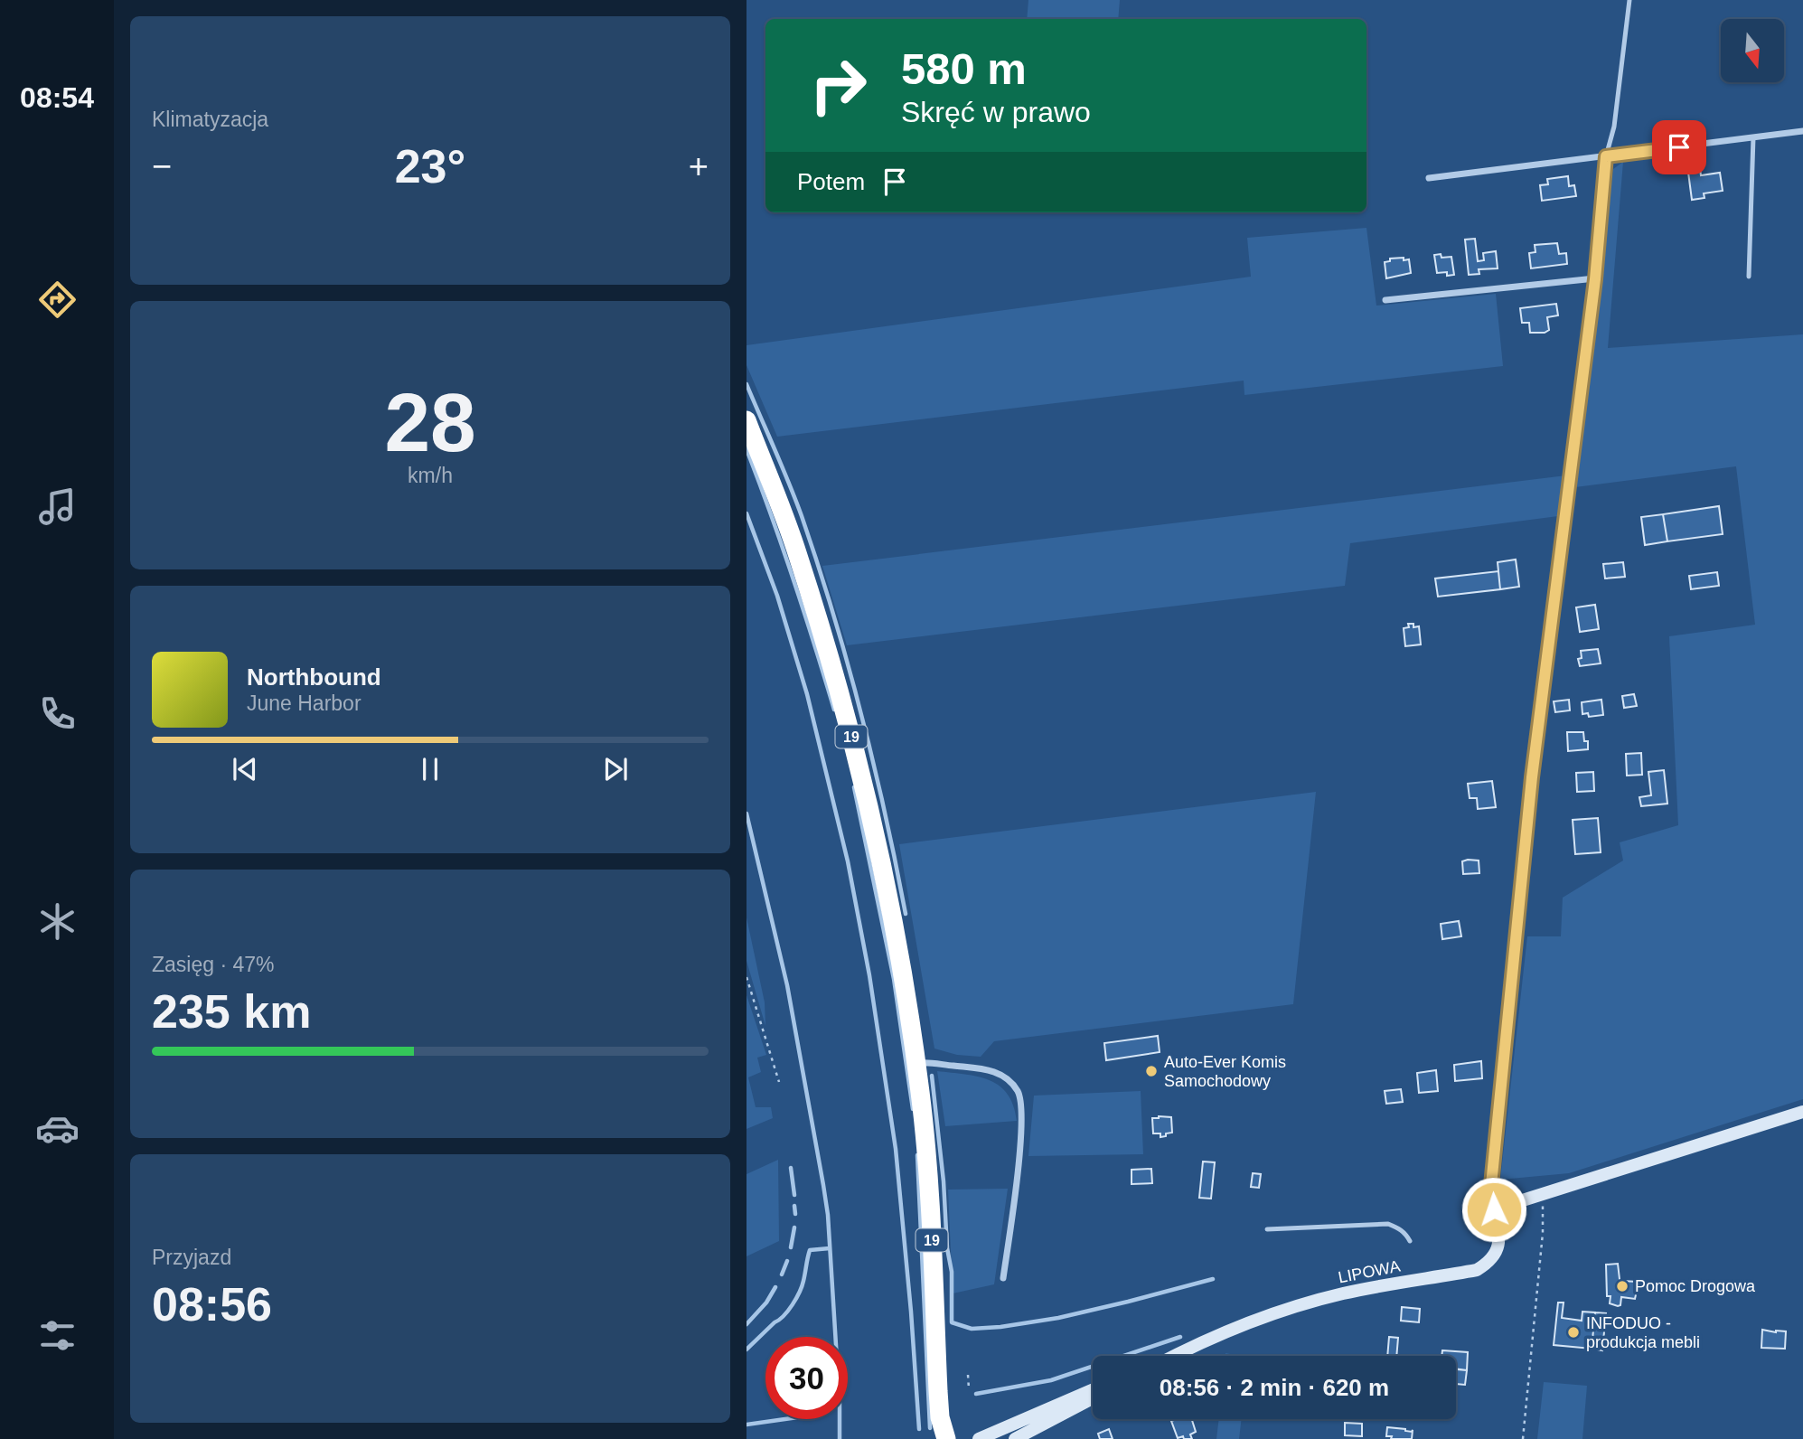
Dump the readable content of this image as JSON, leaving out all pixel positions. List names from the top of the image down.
{
  "streets": {
    "highway": ["19"],
    "main road": ["LIPOWA"]
  },
  "places": ["Auto-Ever Komis Samochodowy", "Pomoc Drogowa", "INFODUO - produkcja mebli"],
  "north": "bottom",
  "page": {
    "tabs": "08:54",
    "tile": [
      "Klimatyzacja",
      ["28", "km/h"],
      ["Zasięg · 47%", "235 km"],
      ["Przyjazd", "08:56"]
    ],
    "turn": ["580 m", "Skręć w prawo"],
    "heat": ["−", "23°", "+"],
    "then": "Potem",
    "song": ["Northbound", "June Harbor"],
    "limit": "30",
    "trip": "08:56 · 2 min · 620 m"
  }
}
